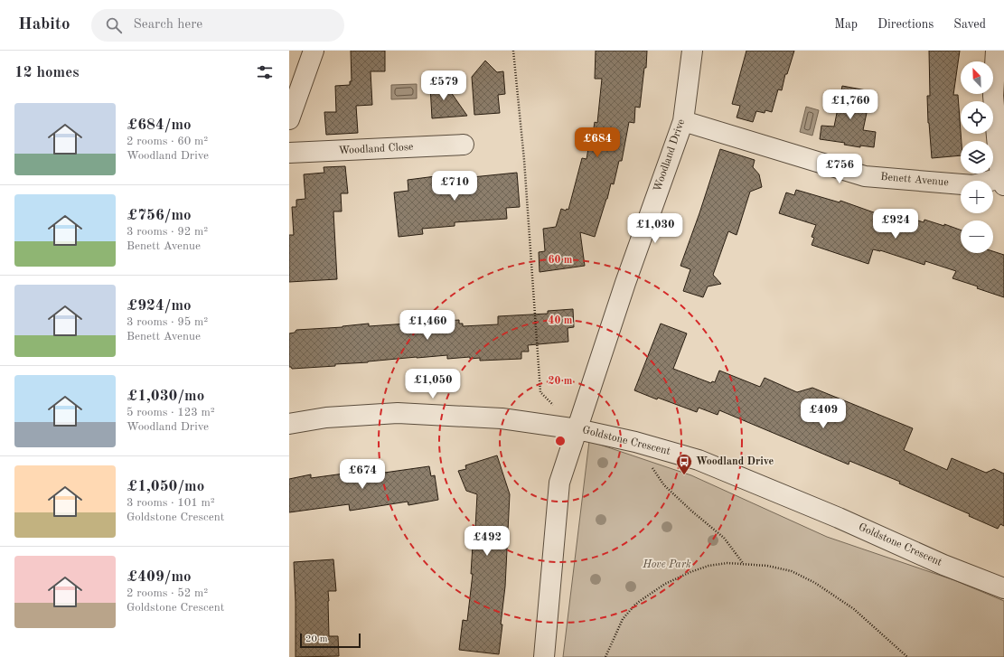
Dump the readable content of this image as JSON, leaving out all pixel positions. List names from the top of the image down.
{
  "streets": {
    "street": [
      "Woodland Close",
      "Woodland Drive",
      "Benett Avenue",
      "Goldstone Crescent"
    ]
  },
  "crossings": [
    ["Woodland Drive", "Benett Avenue"],
    ["Woodland Drive", "Goldstone Crescent"]
  ],
  "parks": ["Hove Park"],
  "places": {
    "bus stop": ["Woodland Drive"]
  },
  "scale_bar": "20 m",
  "north": "top left",
  "page": {
    "header": "Habito",
    "search": "Search here",
    "nav": ["Map", "Directions", "Saved"],
    "heading": "12 homes",
    "map_buttons": ["+", "−"],
    "price": [
      "£579",
      "£1,760",
      "£684",
      "£756",
      "£710",
      "£924",
      "£1,030",
      "£1,460",
      "£1,050",
      "£409",
      "£674",
      "£492"
    ],
    "list": [
      {
        "name": "£684/mo",
        "note": "2 rooms · 60 m² · Woodland Drive"
      },
      {
        "name": "£756/mo",
        "note": "3 rooms · 92 m² · Benett Avenue"
      },
      {
        "name": "£924/mo",
        "note": "3 rooms · 95 m² · Benett Avenue"
      },
      {
        "name": "£1,030/mo",
        "note": "5 rooms · 123 m² · Woodland Drive"
      },
      {
        "name": "£1,050/mo",
        "note": "3 rooms · 101 m² · Goldstone Crescent"
      },
      {
        "name": "£409/mo",
        "note": "2 rooms · 52 m² · Goldstone Crescent"
      }
    ],
    "scale": "20 m"
  },
  "rings": ["60 m", "40 m", "20 m"]
}
